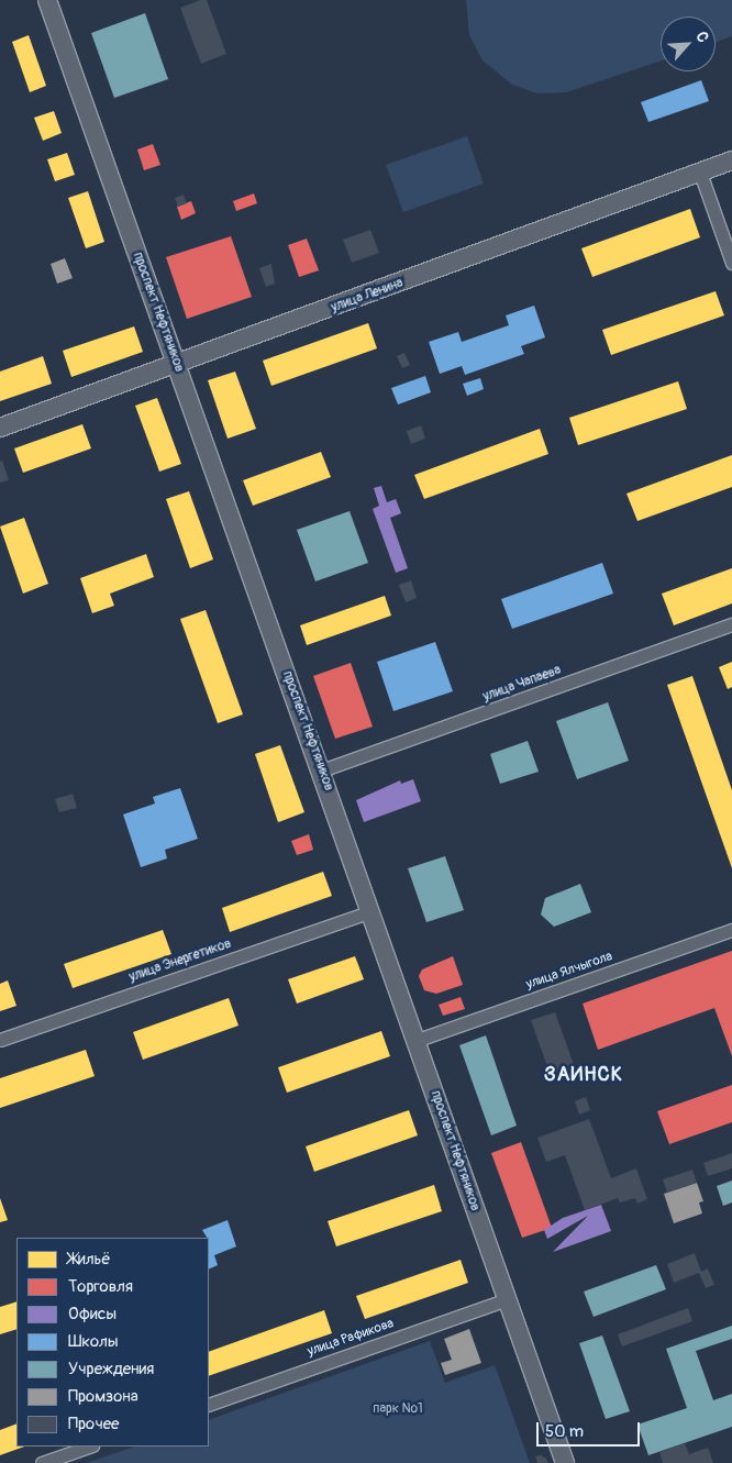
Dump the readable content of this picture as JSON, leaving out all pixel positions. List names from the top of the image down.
{
  "streets": {
    "main road": ["улица Ленина", "проспект Нефтяников"],
    "street": [
      "улица Чапаева",
      "улица Энергетиков",
      "улица Ялчыгола",
      "улица Рафикова"
    ]
  },
  "crossings": [
    ["улица Ленина", "проспект Нефтяников"],
    ["проспект Нефтяников", "улица Чапаева"],
    ["проспект Нефтяников", "улица Энергетиков"],
    ["проспект Нефтяников", "улица Ялчыгола"],
    ["проспект Нефтяников", "улица Рафикова"]
  ],
  "districts": ["ЗАИНСК"],
  "parks": ["парк №1"],
  "legend": [
    "Жильё",
    "Торговля",
    "Офисы",
    "Школы",
    "Учреждения",
    "Промзона",
    "Прочее"
  ],
  "scale_bar": "50 m",
  "north": "top right"
}
